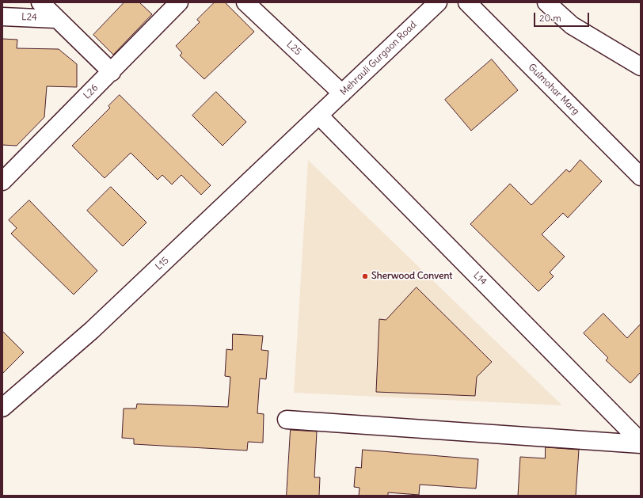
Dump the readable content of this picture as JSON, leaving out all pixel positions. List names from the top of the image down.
{
  "streets": {
    "street": [
      "L24",
      "L25",
      "Mehrauli Gurgaon Road",
      "Gulmohar Marg",
      "L26",
      "L15",
      "L14"
    ]
  },
  "crossings": [
    ["L25", "Mehrauli Gurgaon Road"],
    ["Mehrauli Gurgaon Road", "L15"],
    ["Mehrauli Gurgaon Road", "L14"],
    ["L15", "L14"]
  ],
  "places": ["Sherwood Convent"],
  "scale_bar": "20 m"
}
